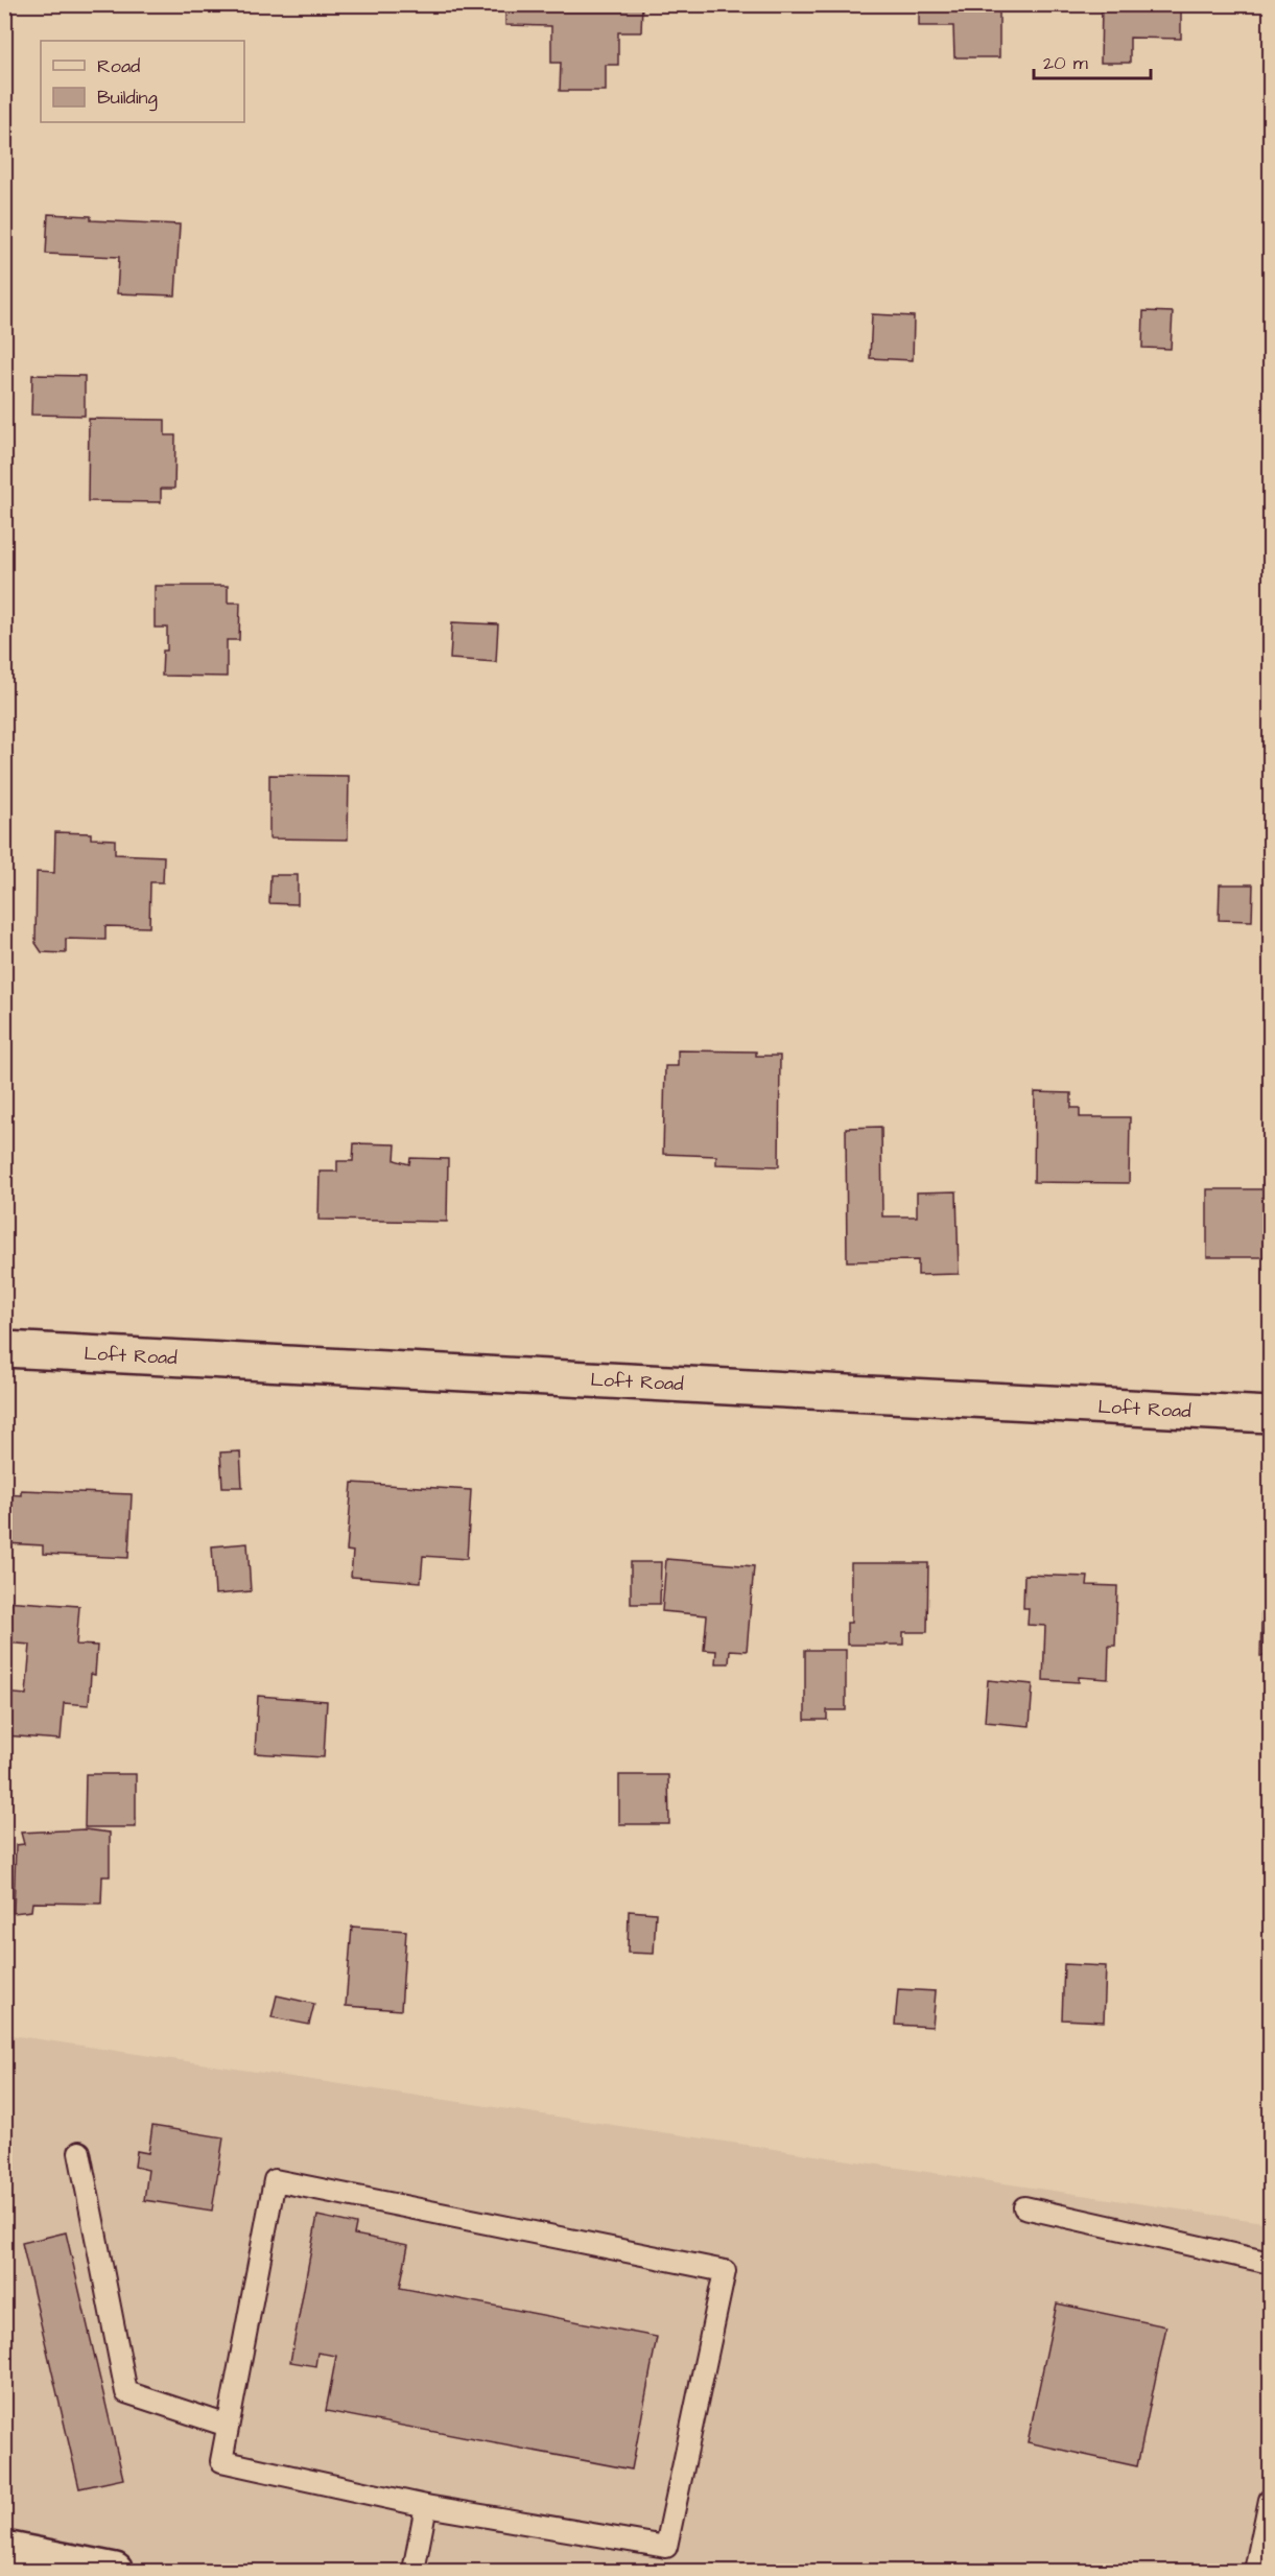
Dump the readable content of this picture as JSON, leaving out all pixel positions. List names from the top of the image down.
{
  "streets": {
    "street": ["Loft Road"]
  },
  "legend": ["Road", "Building"],
  "scale_bar": "20 m"
}
